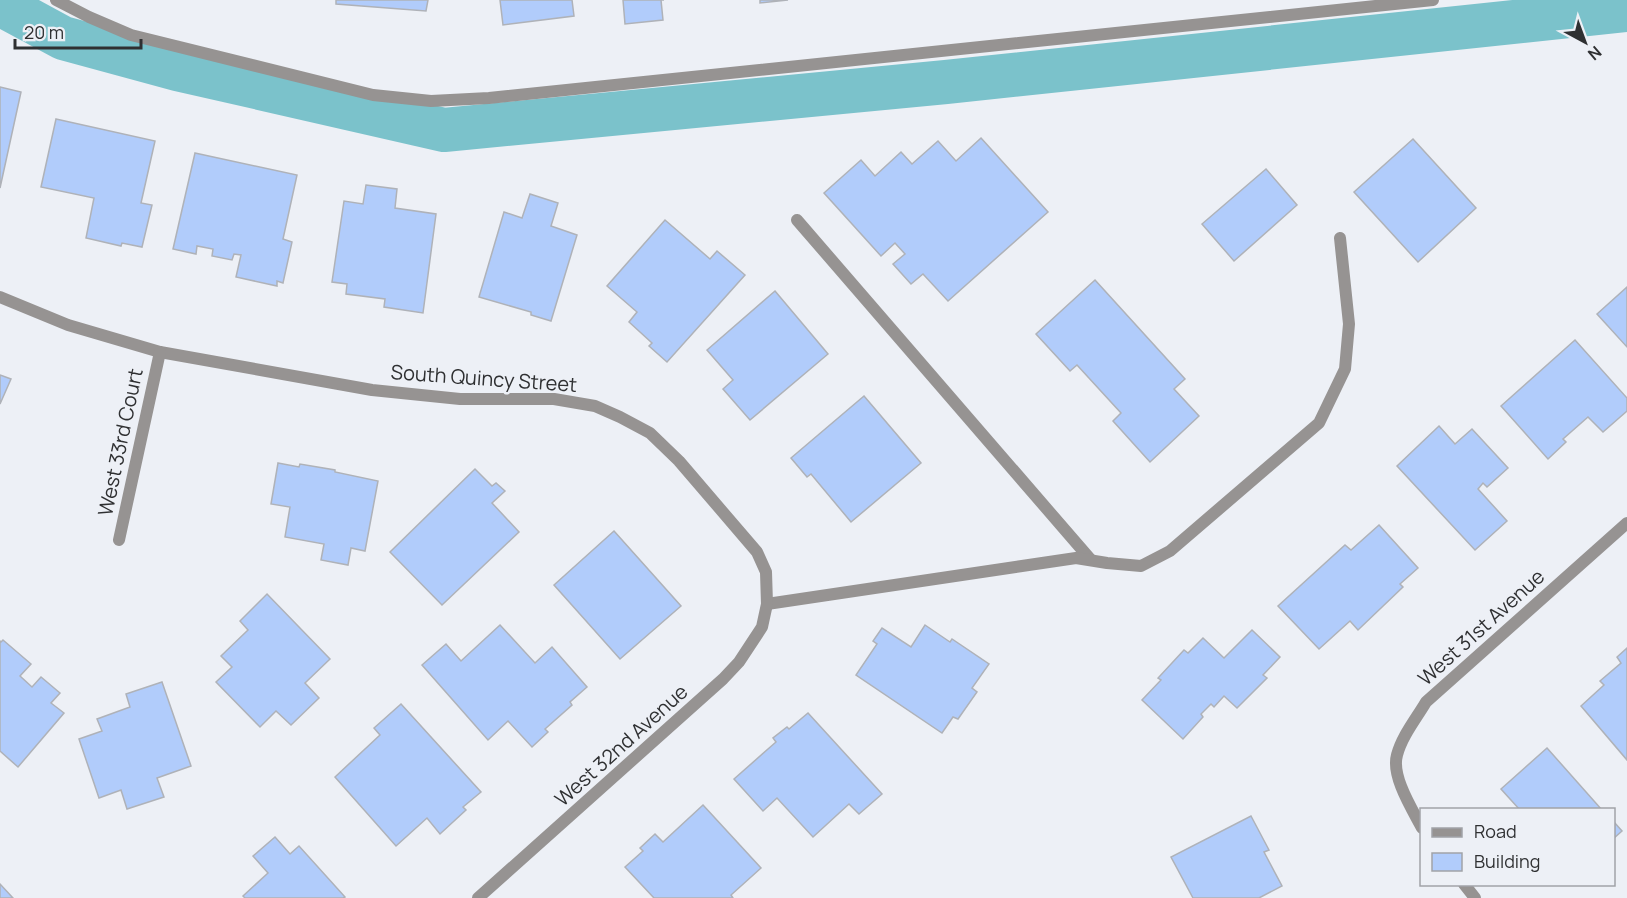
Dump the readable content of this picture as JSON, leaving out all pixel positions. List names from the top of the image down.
{
  "streets": {
    "street": [
      "South Quincy Street",
      "West 33rd Court",
      "West 31st Avenue",
      "West 32nd Avenue"
    ]
  },
  "crossings": [
    ["South Quincy Street", "West 33rd Court"],
    ["South Quincy Street", "West 32nd Avenue"]
  ],
  "legend": ["Road", "Building"],
  "scale_bar": "20 m",
  "north": "bottom right"
}
